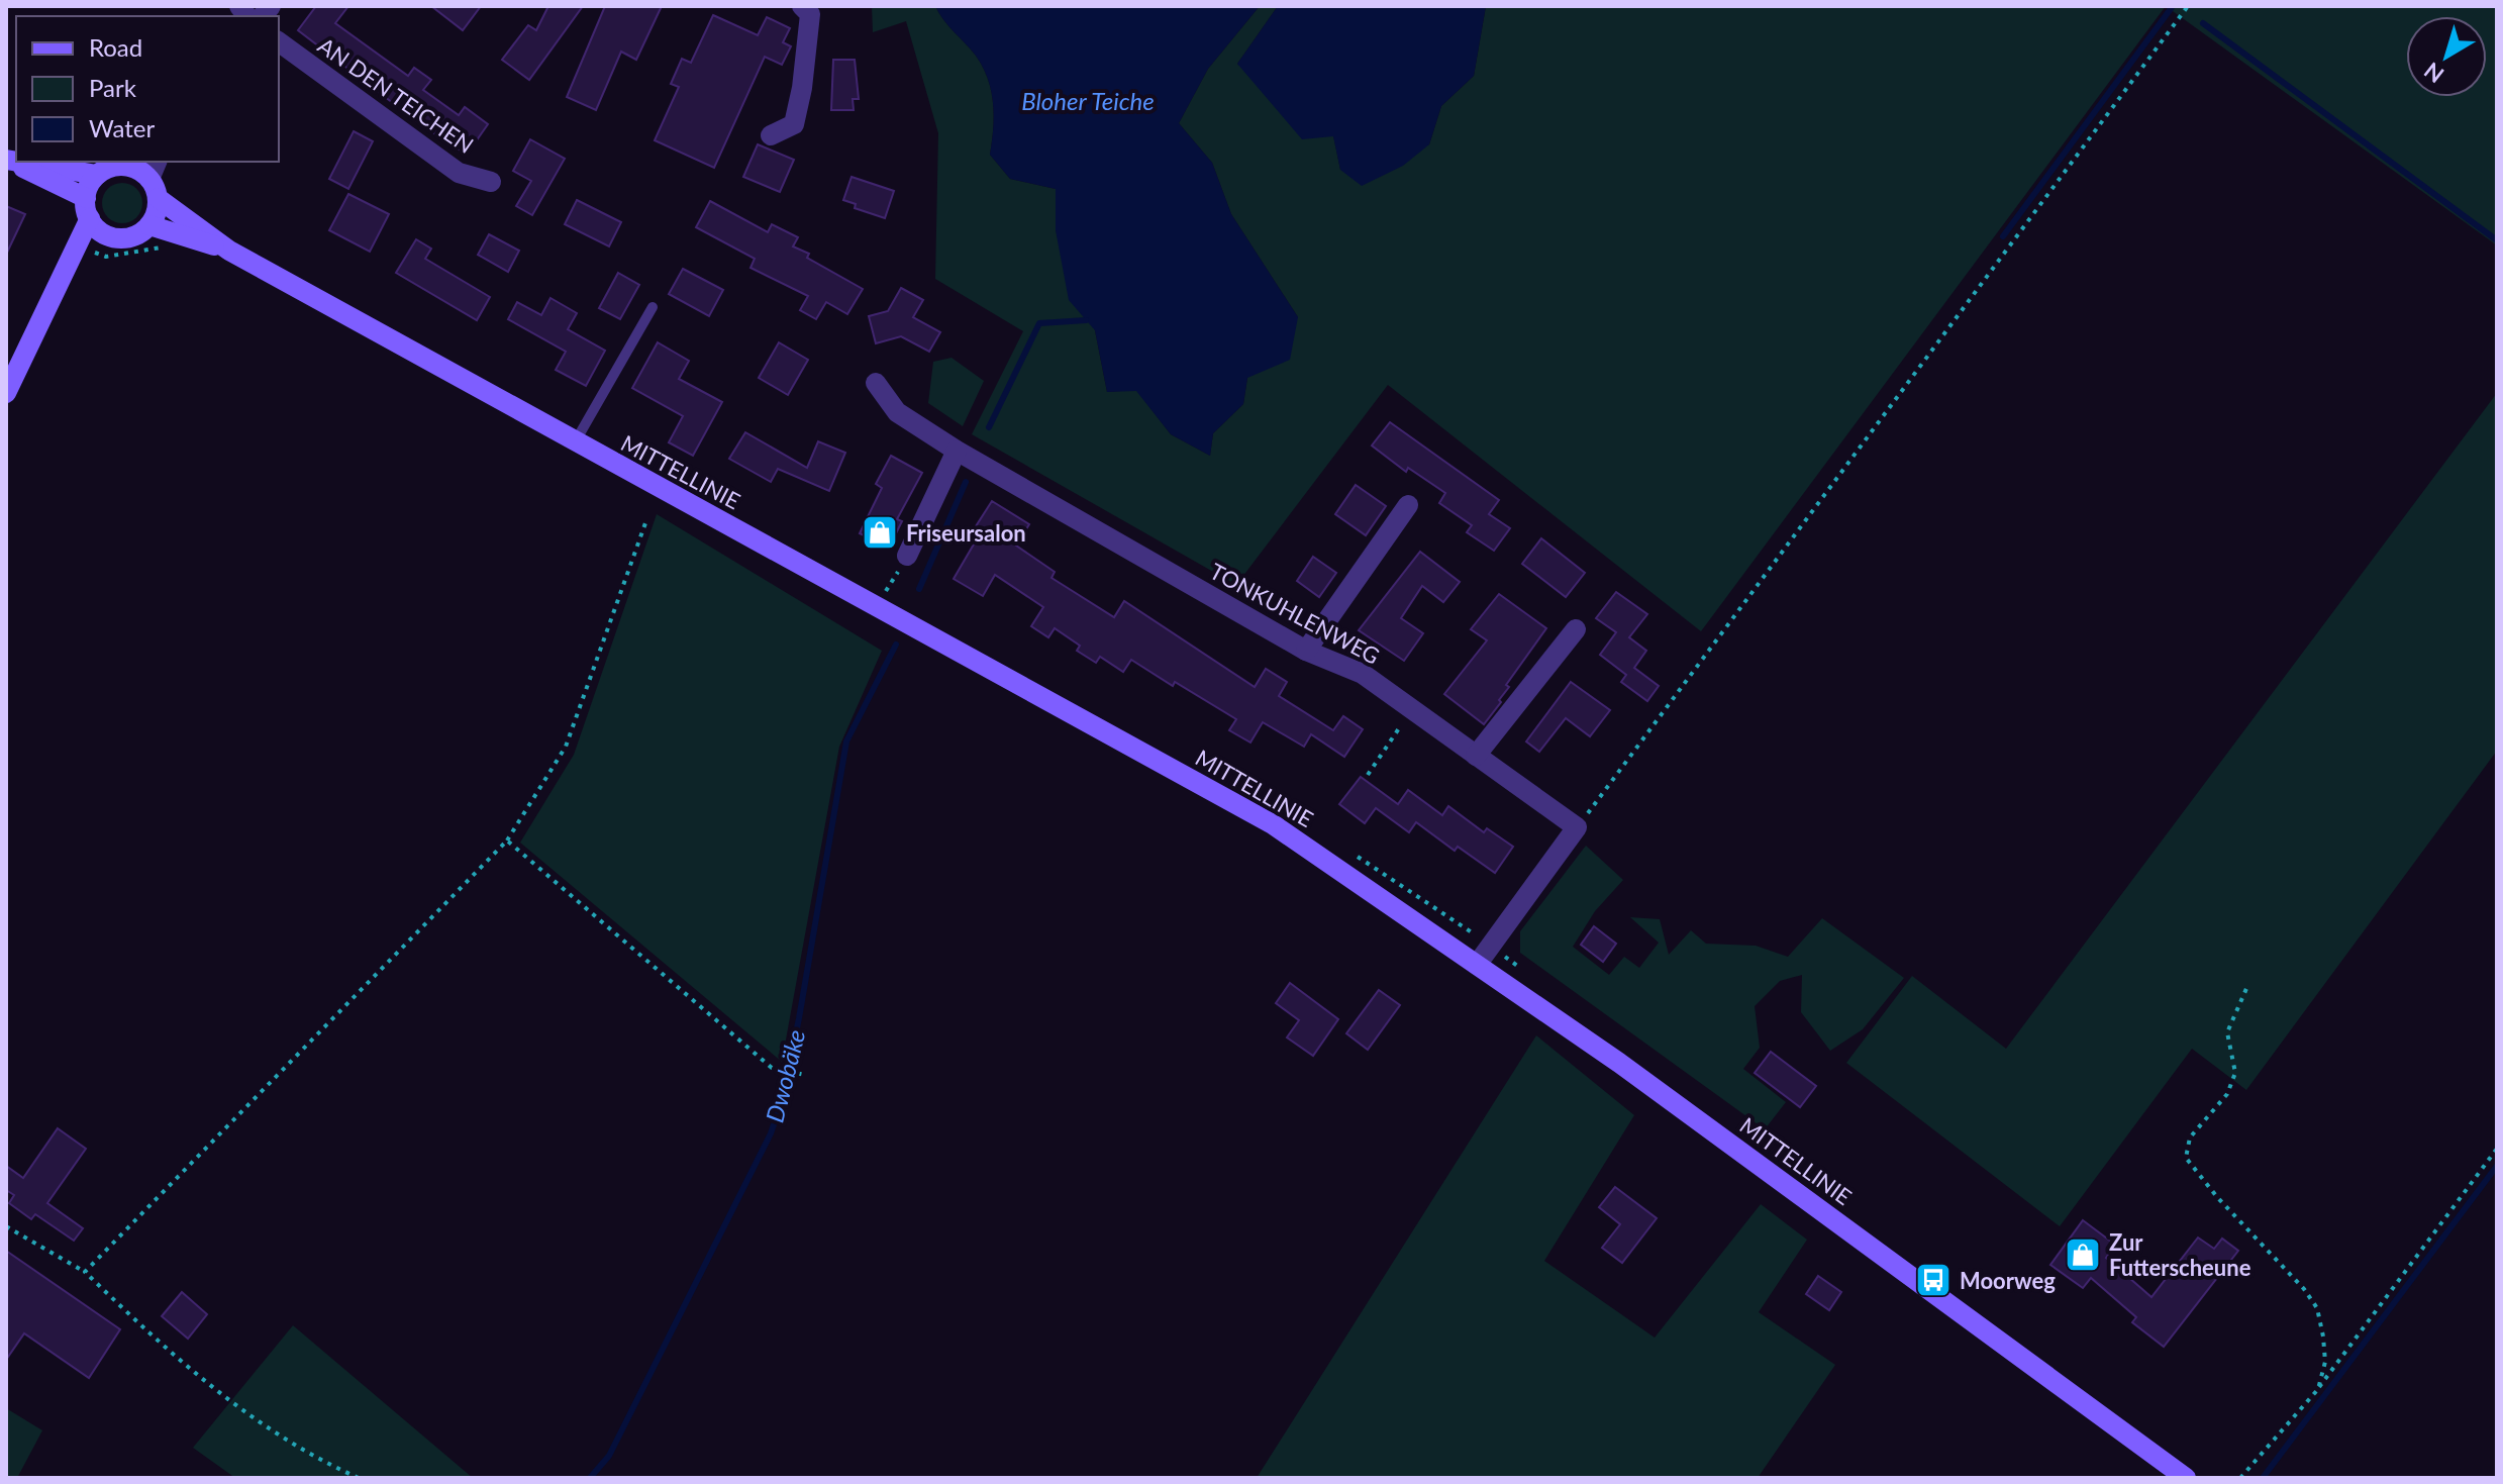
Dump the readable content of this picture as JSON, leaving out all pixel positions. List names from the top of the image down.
{
  "streets": {
    "street": ["AN DEN TEICHEN", "MITTELLINIE", "TONKUHLENWEG"]
  },
  "water": ["Bloher Teiche", "Dwobäke"],
  "places": {
    "shop": ["Friseursalon", "Zur Futterscheune"],
    "bus stop": ["Moorweg"]
  },
  "legend": ["Road", "Park", "Water"],
  "north": "bottom left"
}
